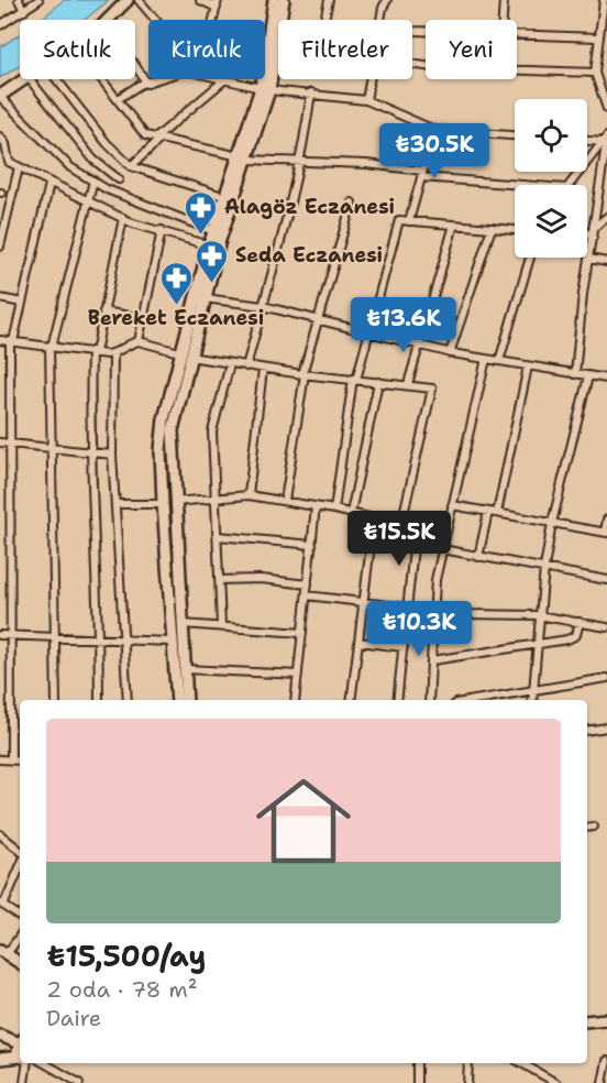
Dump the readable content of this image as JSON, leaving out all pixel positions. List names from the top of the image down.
{
  "places": {
    "pharmacy": ["Alagöz Eczanesi", "Seda Eczanesi", "Bereket Eczanesi"]
  },
  "page": {
    "chip": [
      "Satılık",
      "Kiralık",
      "Filtreler",
      "Yeni"
    ],
    "price": [
      "₺30.5K",
      "₺13.6K",
      "₺15.5K",
      "₺10.3K"
    ],
    "list": [
      {
        "name": "₺15,500/ay",
        "note": "2 oda · 78 m² · Daire"
      }
    ]
  }
}
